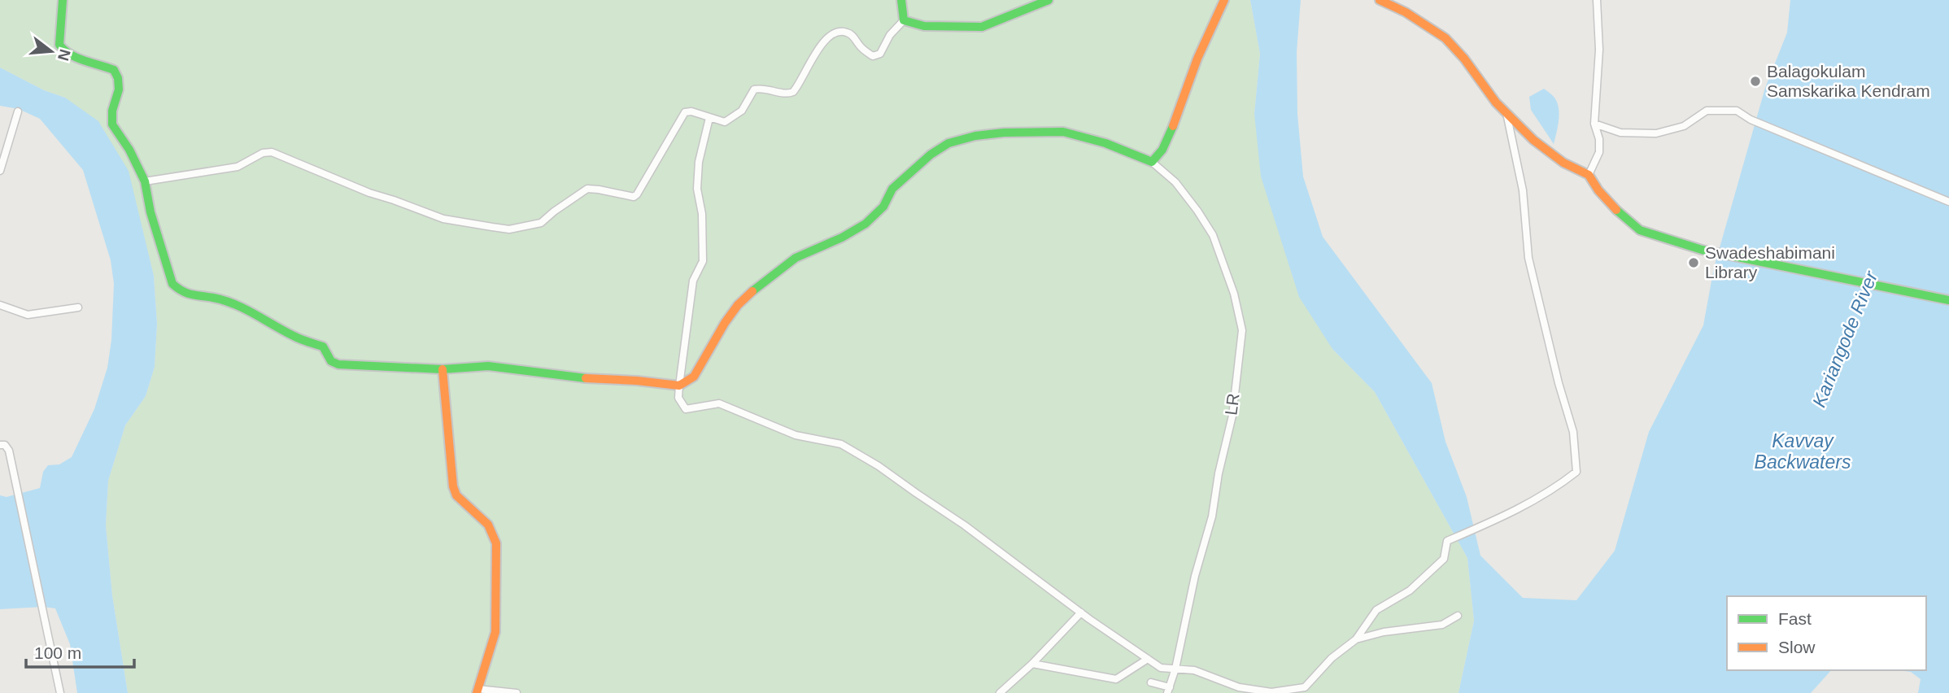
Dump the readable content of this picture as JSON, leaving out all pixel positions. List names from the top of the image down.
{
  "streets": {
    "street": ["LR"]
  },
  "water": ["Kariangode River", "Kavvay Backwaters"],
  "places": ["Balagokulam Samskarika Kendram", "Swadeshabimani Library"],
  "legend": ["Fast", "Slow"],
  "scale_bar": "100 m",
  "north": "right"
}
